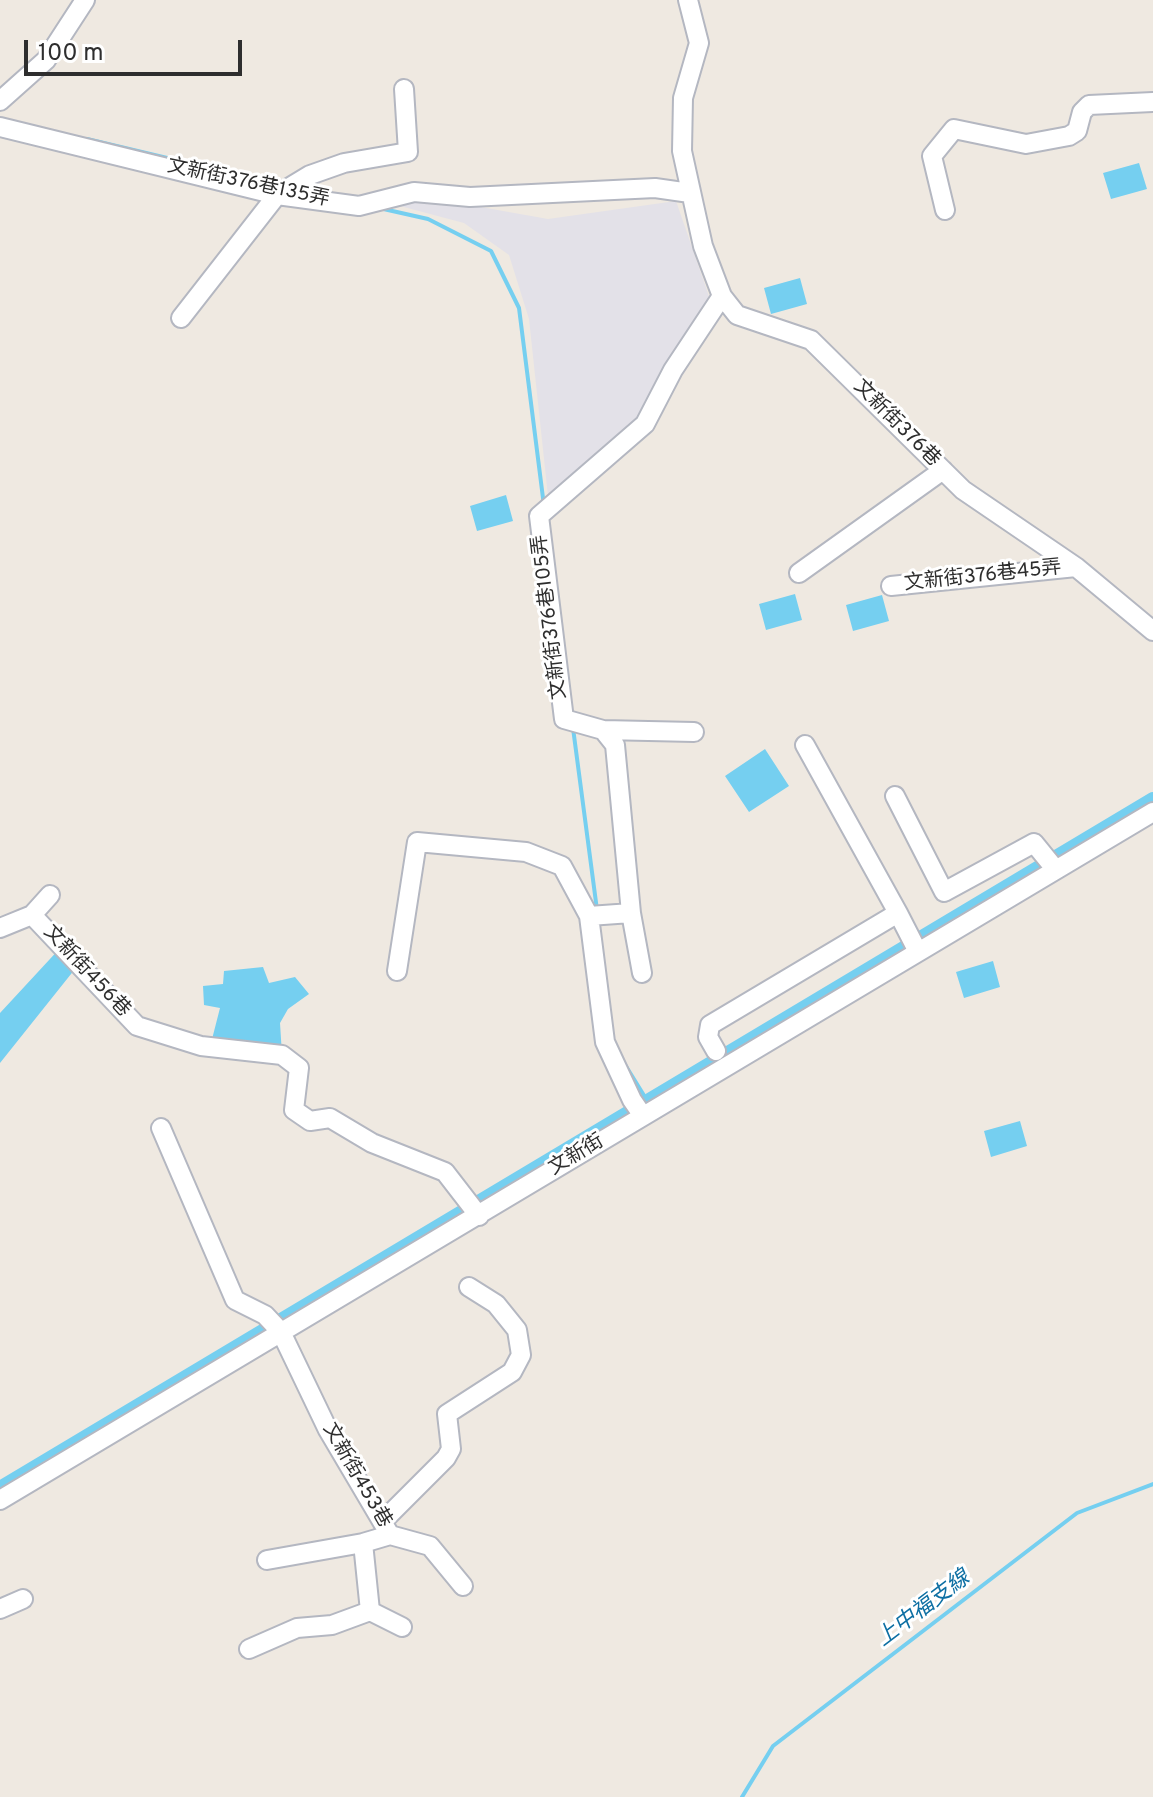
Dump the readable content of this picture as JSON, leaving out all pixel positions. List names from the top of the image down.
{
  "streets": {
    "street": [
      "文新街376巷135弄",
      "文新街376巷",
      "文新街376巷45弄",
      "文新街376巷105弄",
      "文新街456巷",
      "文新街",
      "文新街453巷"
    ]
  },
  "crossings": [
    ["文新街376巷", "文新街376巷45弄"],
    ["文新街376巷", "文新街376巷105弄"],
    ["文新街456巷", "文新街"],
    ["文新街", "文新街453巷"]
  ],
  "water": ["上中福支線"],
  "scale_bar": "100 m"
}
